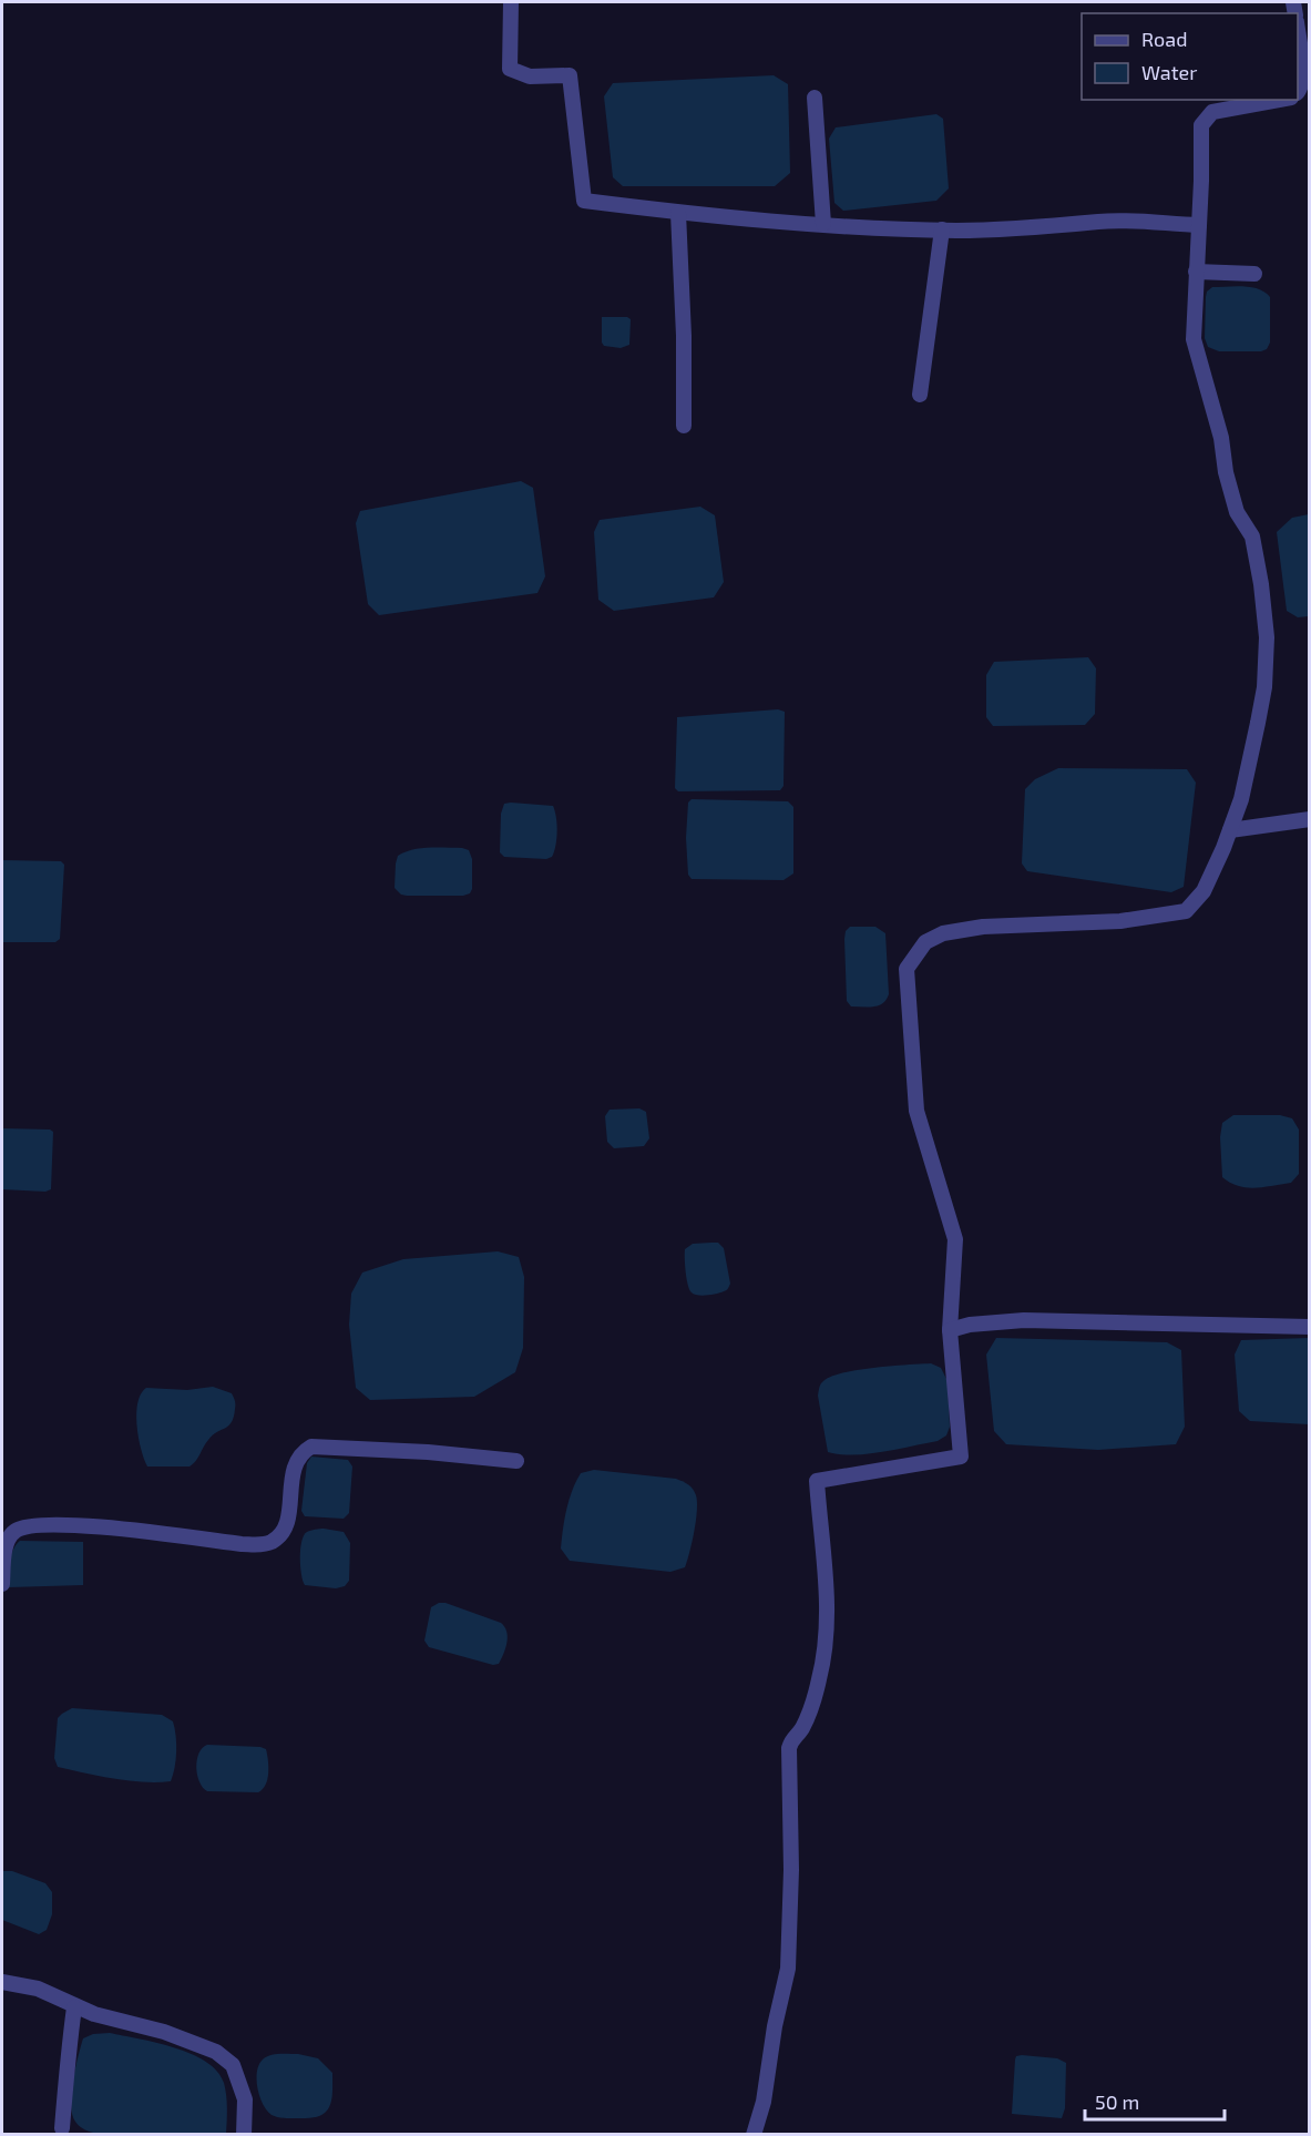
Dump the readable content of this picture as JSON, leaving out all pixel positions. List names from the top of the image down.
{
  "legend": ["Road", "Water"],
  "scale_bar": "50 m"
}
